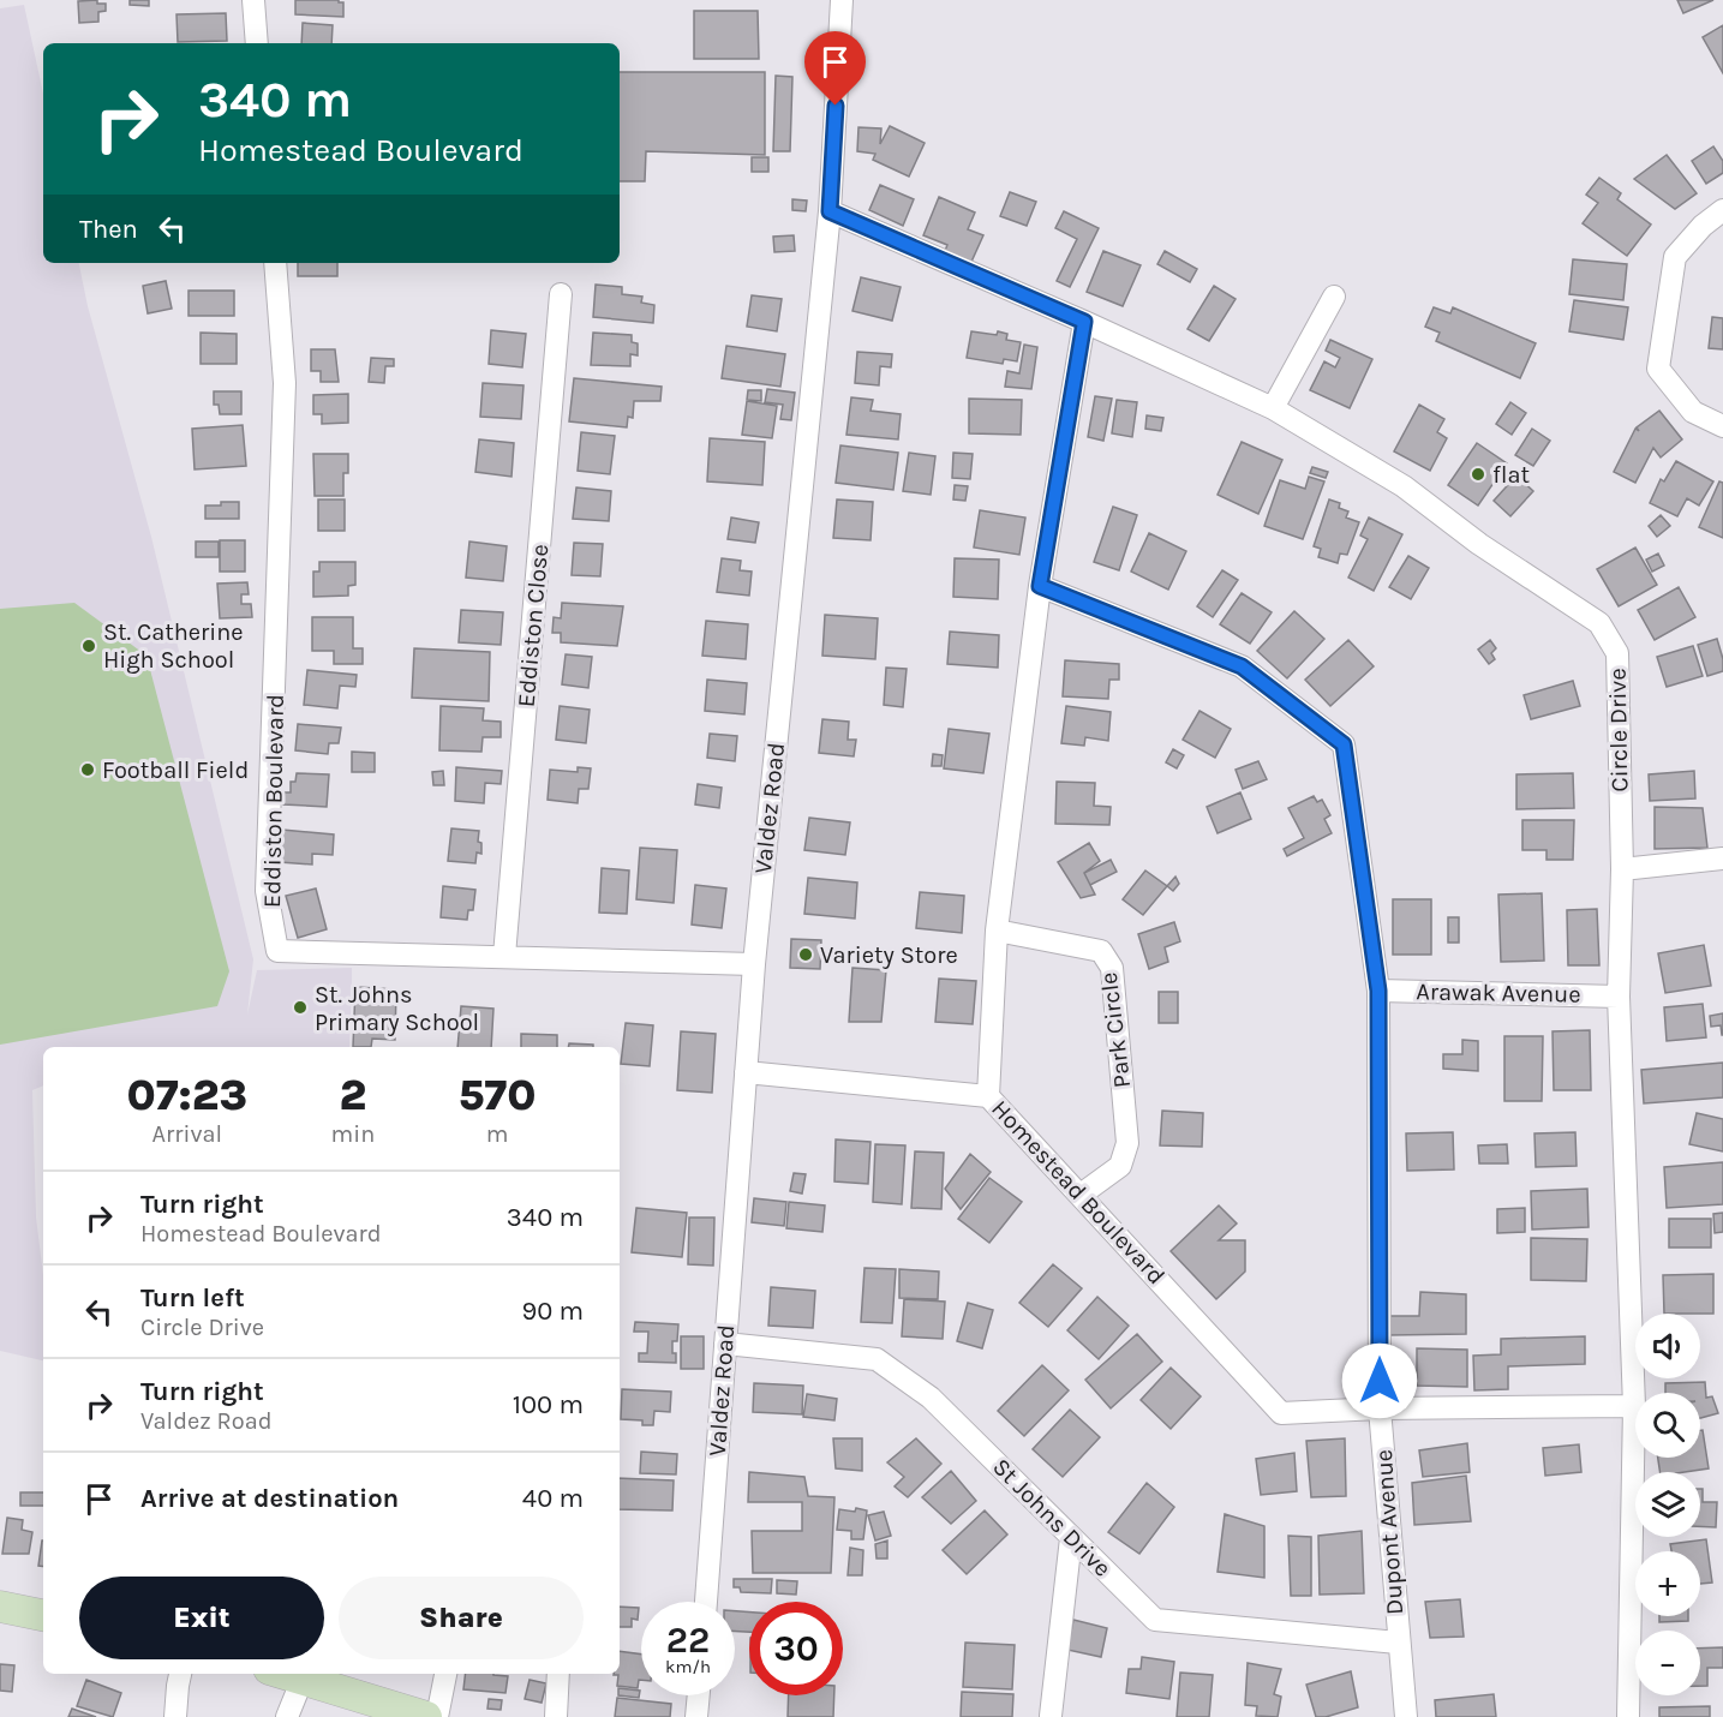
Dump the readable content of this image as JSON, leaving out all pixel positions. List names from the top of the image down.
{
  "streets": {
    "street": [
      "Eddiston Close",
      "Circle Drive",
      "Eddiston Boulevard",
      "Valdez Road",
      "Arawak Avenue",
      "Park Circle",
      "Homestead Boulevard",
      "St Johns Drive",
      "Dupont Avenue"
    ]
  },
  "crossings": [
    ["Eddiston Close", "Eddiston Boulevard"],
    ["Circle Drive", "Valdez Road"],
    ["Circle Drive", "Arawak Avenue"],
    ["Circle Drive", "Homestead Boulevard"],
    ["Eddiston Boulevard", "Valdez Road"],
    ["Valdez Road", "St Johns Drive"],
    ["Arawak Avenue", "Dupont Avenue"],
    ["Park Circle", "Homestead Boulevard"],
    ["Homestead Boulevard", "Dupont Avenue"],
    ["St Johns Drive", "Dupont Avenue"]
  ],
  "places": [
    "flat",
    "St. Catherine High School",
    "Football Field",
    "Variety Store",
    "St. Johns Primary School"
  ],
  "page": {
    "turn": ["340 m", "Homestead Boulevard"],
    "then": "Then",
    "eta": [
      "07:23",
      "Arrival",
      "2",
      "min",
      "570",
      "m"
    ],
    "list": [
      {
        "name": "Turn right",
        "note": "Homestead Boulevard",
        "value": "340 m"
      },
      {
        "name": "Turn left",
        "note": "Circle Drive",
        "value": "90 m"
      },
      {
        "name": "Turn right",
        "note": "Valdez Road",
        "value": "100 m"
      },
      {
        "name": "Arrive at destination",
        "value": "40 m"
      }
    ],
    "map_buttons": ["+", "−"],
    "buttons": ["Exit", "Share"],
    "speed": "22 km/h",
    "limit": "30"
  }
}
